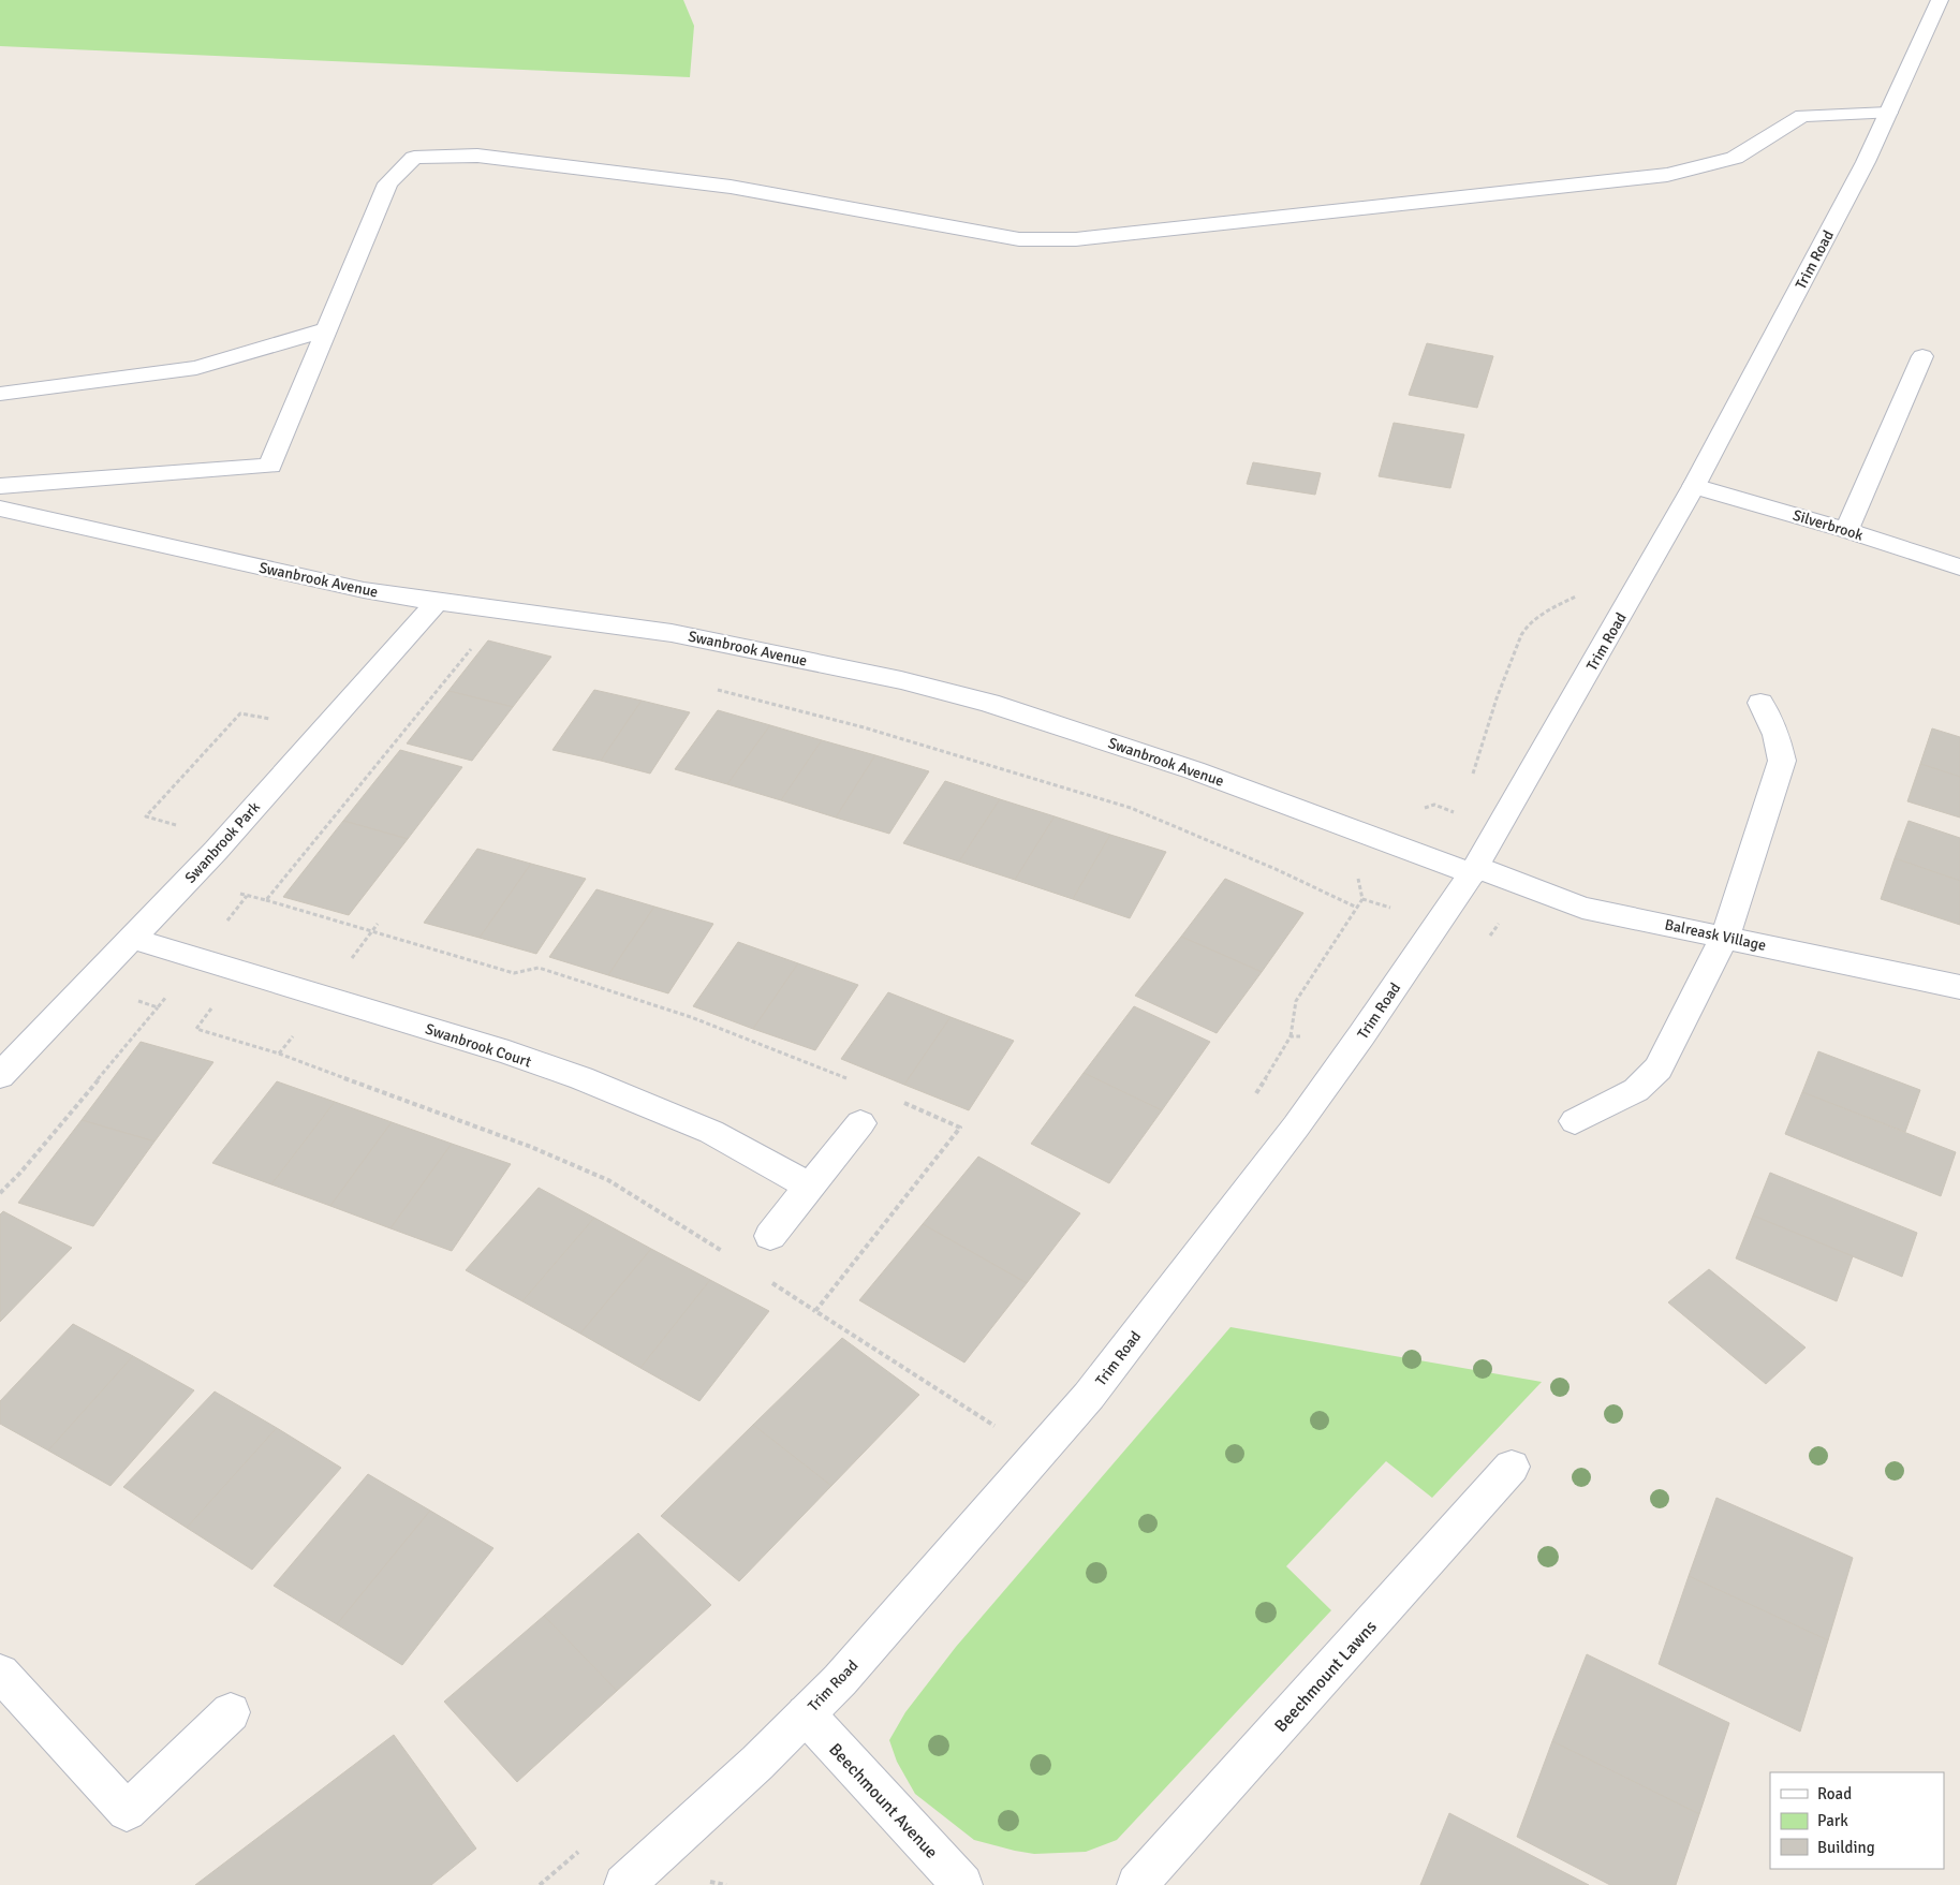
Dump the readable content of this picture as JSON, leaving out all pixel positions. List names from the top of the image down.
{
  "streets": {
    "street": [
      "Trim Road",
      "Silverbrook",
      "Swanbrook Avenue",
      "Swanbrook Park",
      "Balreask Village",
      "Swanbrook Court",
      "Beechmount Lawns",
      "Beechmount Avenue"
    ]
  },
  "crossings": [
    ["Trim Road", "Silverbrook"],
    ["Trim Road", "Swanbrook Avenue"],
    ["Trim Road", "Balreask Village"],
    ["Trim Road", "Beechmount Avenue"],
    ["Swanbrook Avenue", "Swanbrook Park"],
    ["Swanbrook Avenue", "Balreask Village"],
    ["Swanbrook Park", "Swanbrook Court"]
  ],
  "legend": ["Road", "Park", "Building"]
}
